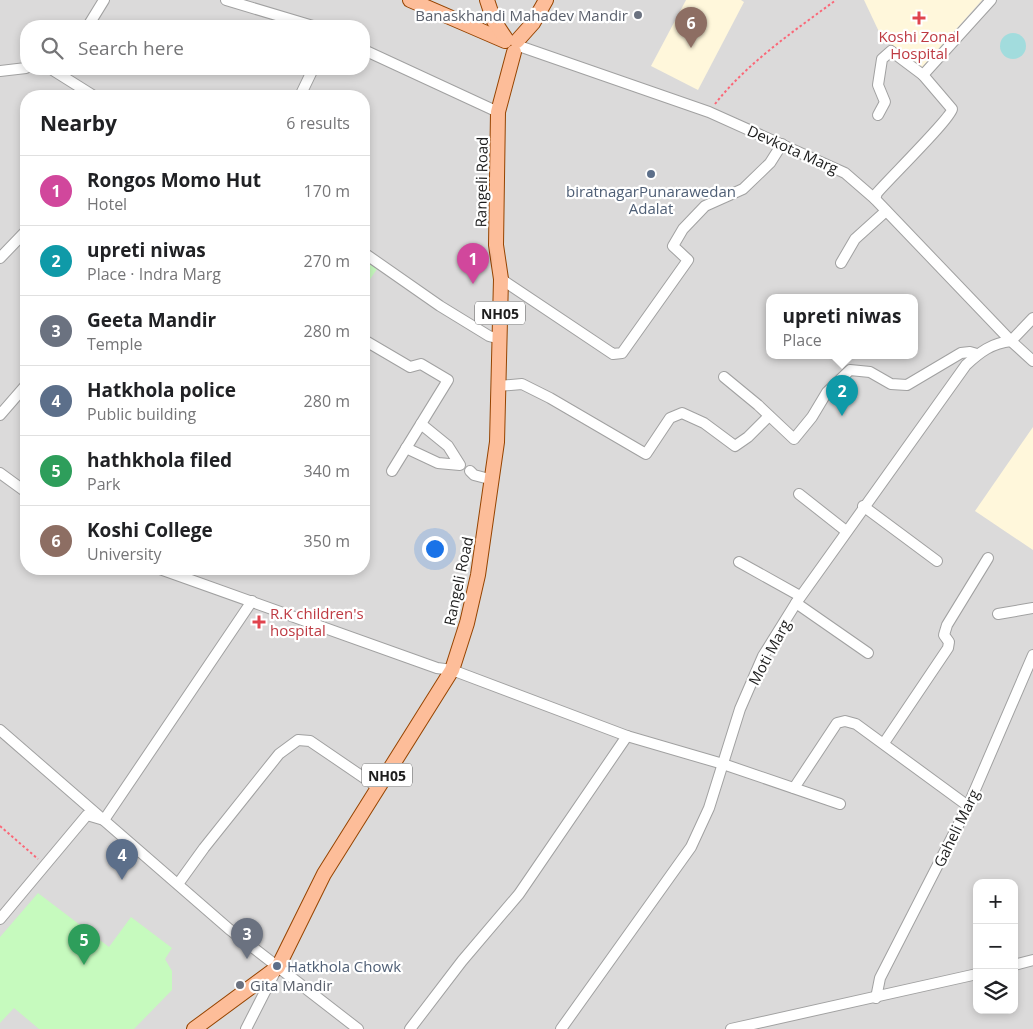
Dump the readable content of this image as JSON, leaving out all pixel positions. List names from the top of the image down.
{
  "streets": {
    "main road": ["Rangeli Road", "NH05"],
    "street": ["Devkota Marg", "Moti Marg", "Gaheli Marg"]
  },
  "crossings": [
    ["Devkota Marg", "Rangeli Road"],
    ["Devkota Marg", "Moti Marg"]
  ],
  "places": {
    "other": [
      "Banaskhandi Mahadev Mandir",
      "biratnagarPunarawedan Adalat",
      "Hatkhola Chowk",
      "Gita Mandir"
    ],
    "health": ["Koshi Zonal Hospital", "R.K children's hospital"]
  },
  "page": {
    "pins": [
      "6",
      "1",
      "2",
      "4",
      "3",
      "5"
    ],
    "search": "Search here",
    "heading": ["Nearby", "6 results"],
    "list": [
      {
        "mark": "1",
        "name": "Rongos Momo Hut",
        "note": "Hotel",
        "value": "170 m"
      },
      {
        "mark": "2",
        "name": "upreti niwas",
        "note": "Place · Indra Marg",
        "value": "270 m"
      },
      {
        "mark": "3",
        "name": "Geeta Mandir",
        "note": "Temple",
        "value": "280 m"
      },
      {
        "mark": "4",
        "name": "Hatkhola police",
        "note": "Public building",
        "value": "280 m"
      },
      {
        "mark": "5",
        "name": "hathkhola filed",
        "note": "Park",
        "value": "340 m"
      },
      {
        "mark": "6",
        "name": "Koshi College",
        "note": "University",
        "value": "350 m"
      }
    ],
    "popup": ["upreti niwas", "Place"],
    "map_buttons": ["+", "−"]
  }
}
